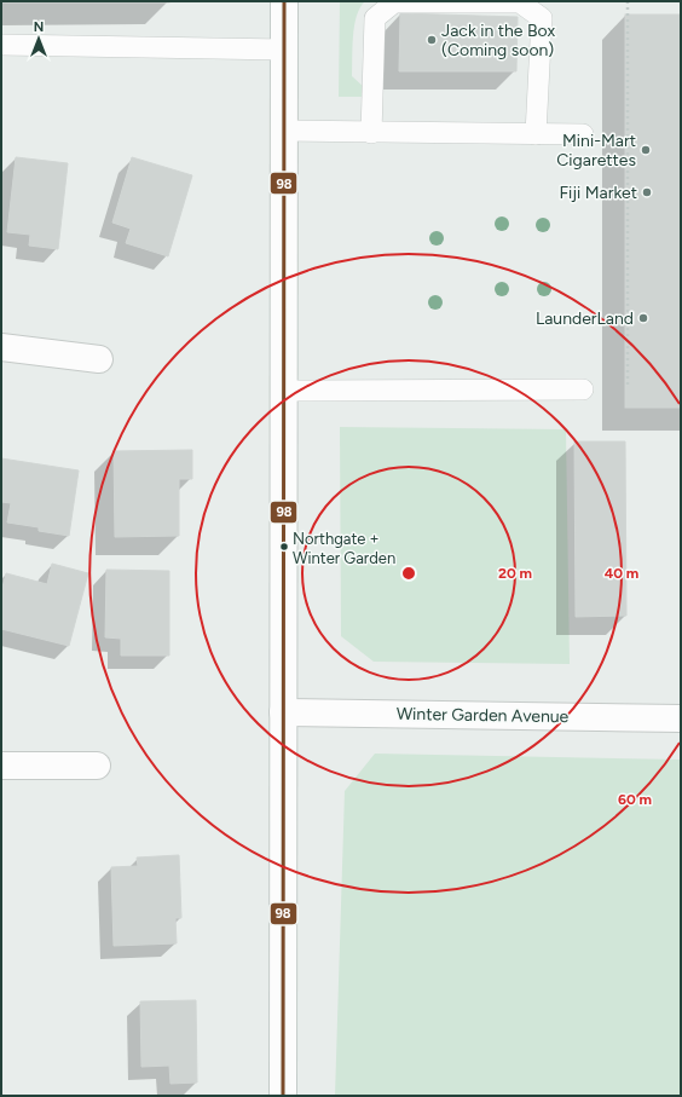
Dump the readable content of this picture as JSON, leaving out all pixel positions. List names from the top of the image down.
{
  "streets": {
    "main road": ["Winter Garden Avenue"]
  },
  "places": [
    "Jack in the Box (Coming soon)",
    "Mini-Mart Cigarettes",
    "Fiji Market",
    "LaunderLand",
    "Northgate + Winter Garden"
  ],
  "lines": ["transit line 98"],
  "north": "top",
  "rings": ["20 m", "40 m", "60 m"]
}
